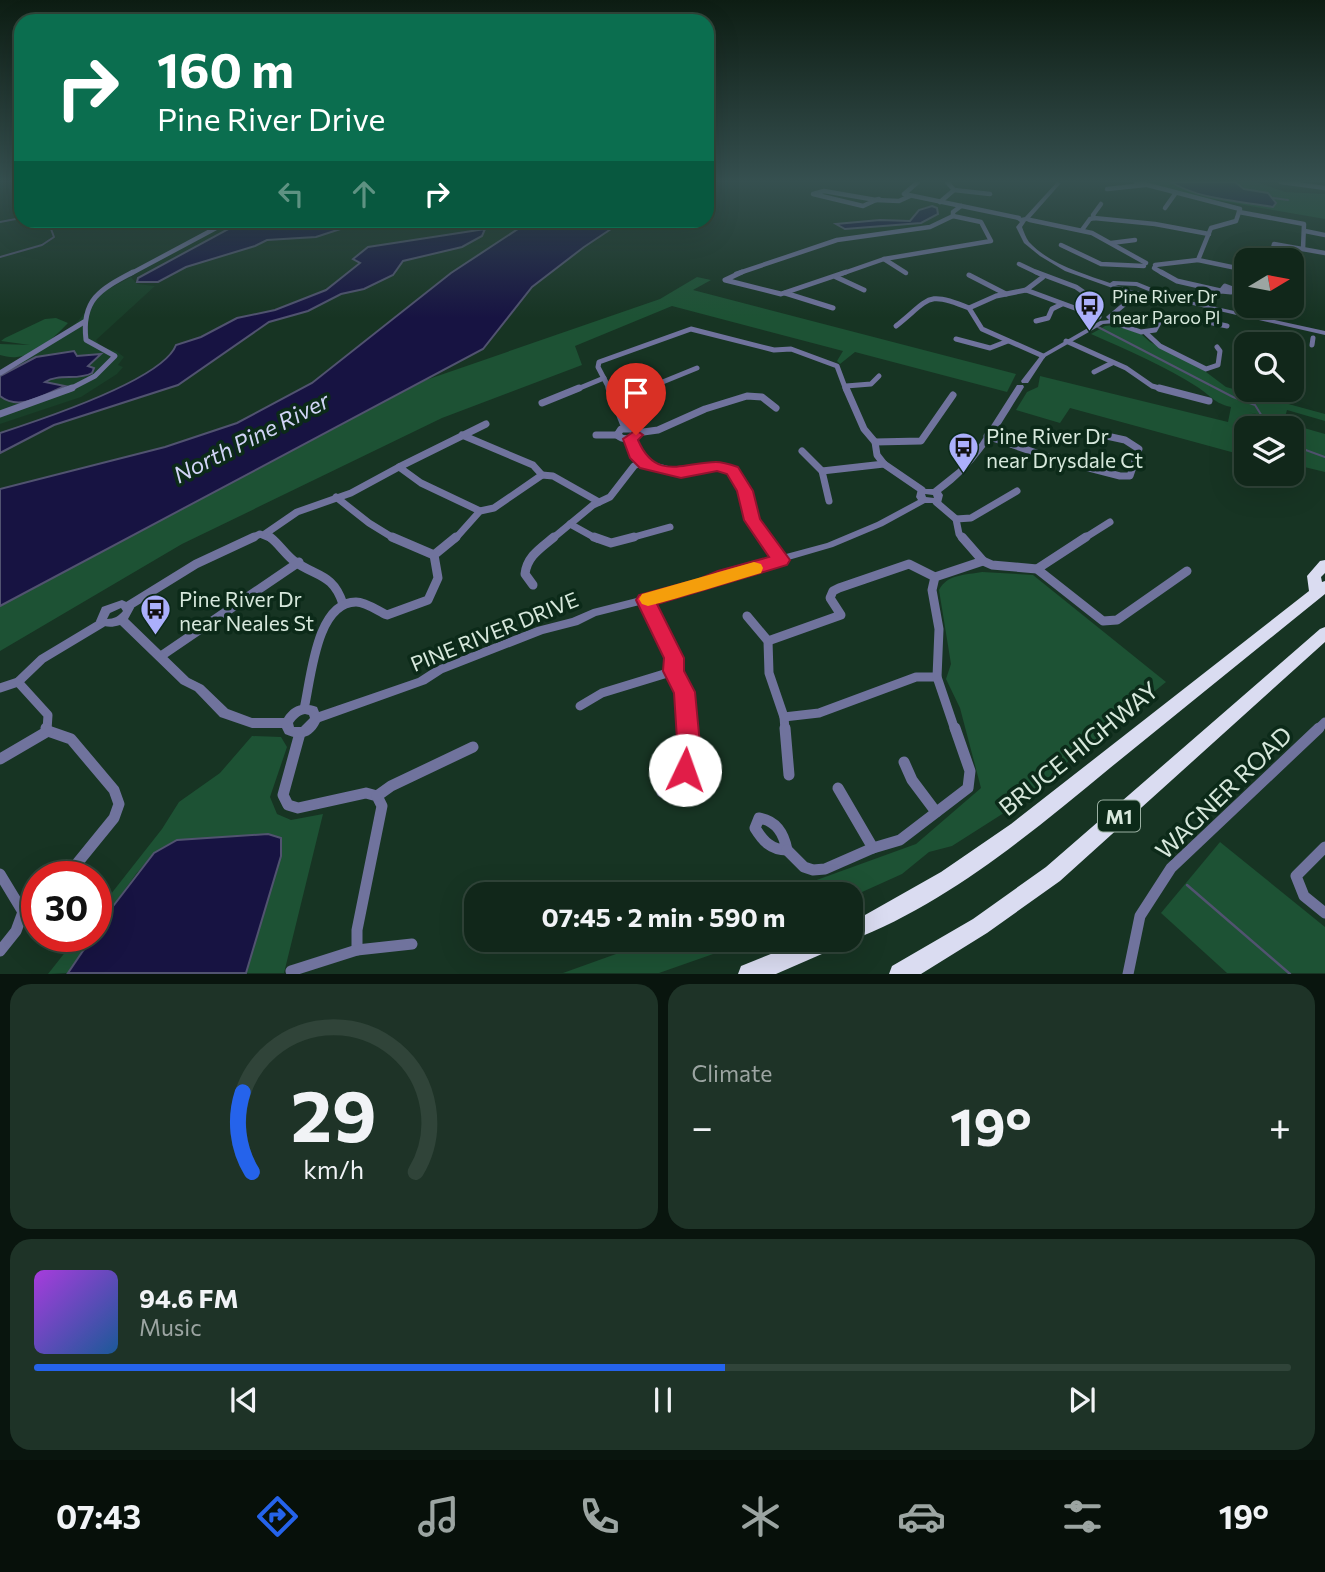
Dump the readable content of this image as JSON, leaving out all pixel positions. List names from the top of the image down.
{
  "streets": {
    "highway": ["BRUCE HIGHWAY", "M1"],
    "street": ["PINE RIVER DRIVE", "WAGNER ROAD"]
  },
  "water": ["North Pine River"],
  "places": {
    "bus stop": ["Pine River Dr near Paroo Pl", "Pine River Dr near Drysdale Ct", "Pine River Dr near Neales St"]
  },
  "north": "right",
  "page": {
    "turn": ["160 m", "Pine River Drive"],
    "limit": "30",
    "trip": "07:45 · 2 min · 590 m",
    "tile": "Climate",
    "heat": ["−", "19°", "+"],
    "song": ["94.6 FM", "Music"],
    "tabs": ["07:43", "19°"],
    "gauge": ["29", "km/h"]
  }
}
